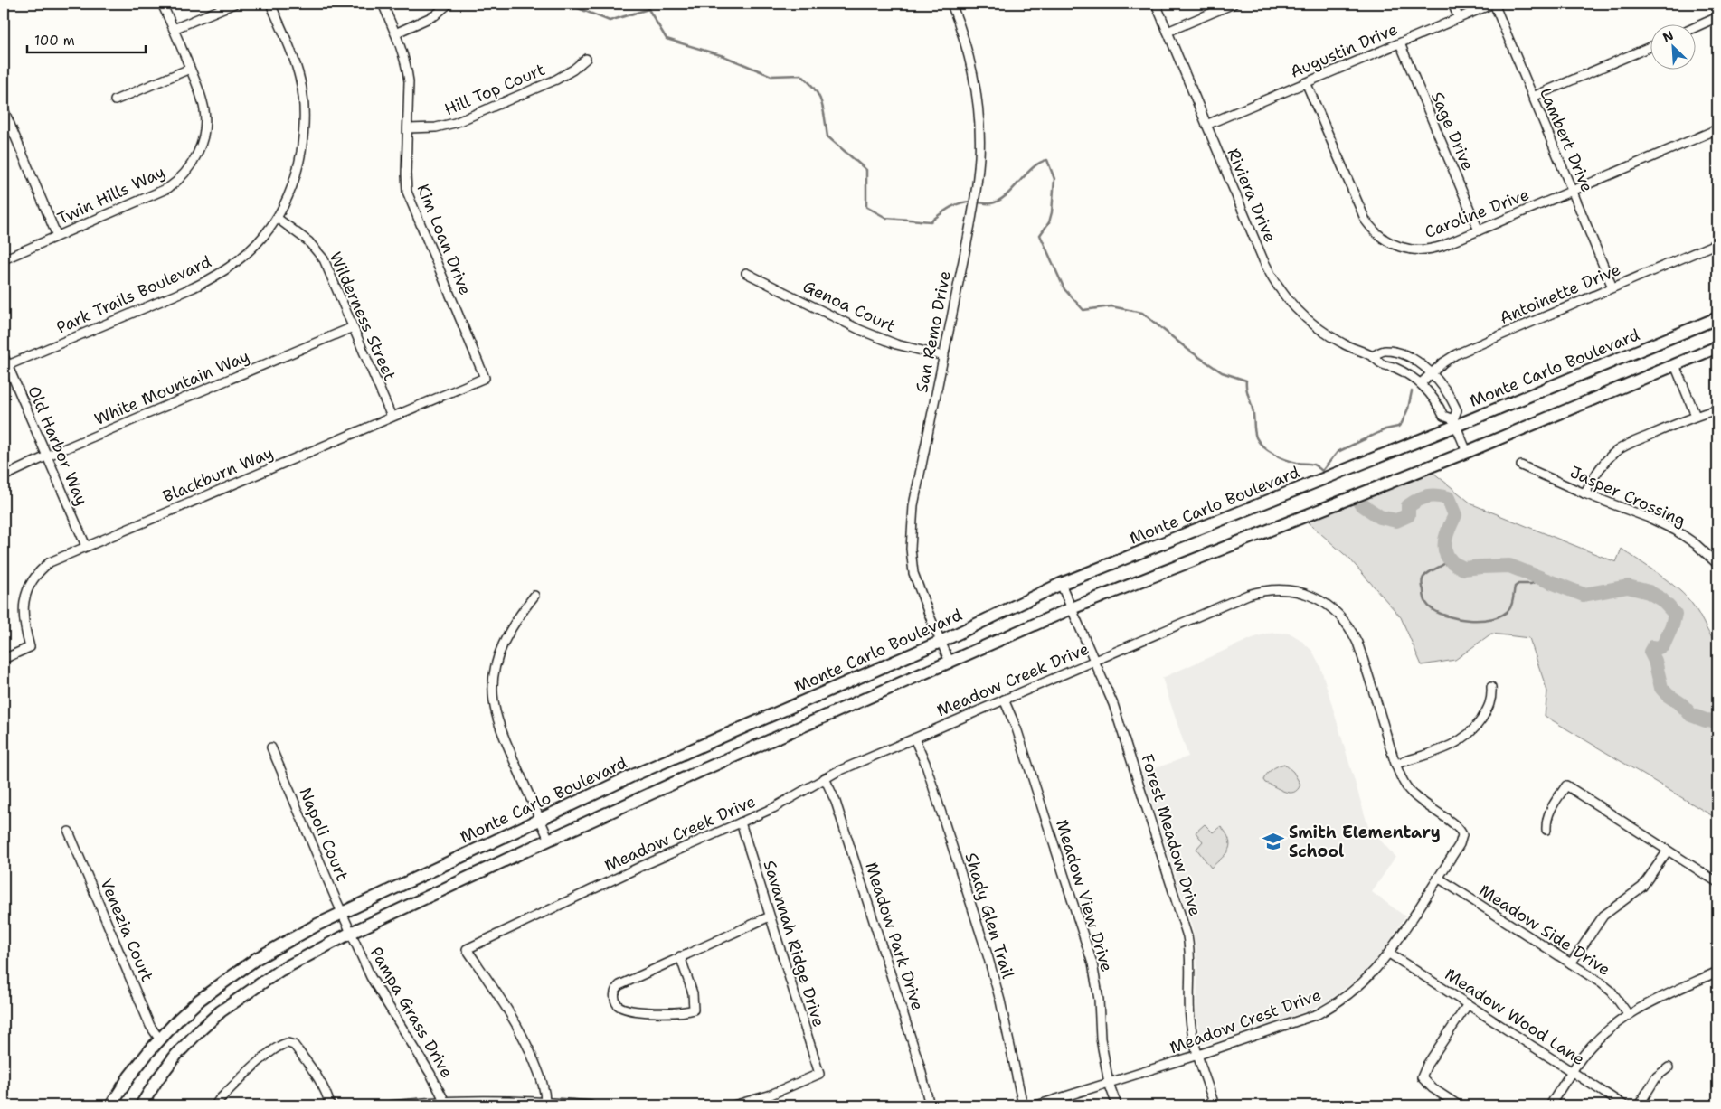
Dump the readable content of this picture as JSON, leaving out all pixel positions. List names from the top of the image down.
{
  "streets": {
    "main road": ["Monte Carlo Boulevard"],
    "street": [
      "Augustin Drive",
      "Hill Top Court",
      "Sage Drive",
      "Lambert Drive",
      "Twin Hills Way",
      "Riviera Drive",
      "Caroline Drive",
      "Kim Loan Drive",
      "Antoinette Drive",
      "Park Trails Boulevard",
      "Genoa Court",
      "Wilderness Street",
      "San Remo Drive",
      "White Mountain Way",
      "Old Harbor Way",
      "Blackburn Way",
      "Jasper Crossing",
      "Meadow Creek Drive",
      "Napoli Court",
      "Forest Meadow Drive",
      "Meadow View Drive",
      "Shady Glen Trail",
      "Venezia Court",
      "Meadow Side Drive",
      "Meadow Park Drive",
      "Savannah Ridge Drive",
      "Pampa Grass Drive",
      "Meadow Wood Lane",
      "Meadow Crest Drive"
    ]
  },
  "crossings": [
    ["Augustin Drive", "Sage Drive"],
    ["Augustin Drive", "Lambert Drive"],
    ["Augustin Drive", "Riviera Drive"],
    ["Augustin Drive", "Caroline Drive"],
    ["Hill Top Court", "Kim Loan Drive"],
    ["Sage Drive", "Caroline Drive"],
    ["Lambert Drive", "Caroline Drive"],
    ["Lambert Drive", "Antoinette Drive"],
    ["Riviera Drive", "Antoinette Drive"],
    ["Riviera Drive", "Monte Carlo Boulevard"],
    ["Kim Loan Drive", "Blackburn Way"],
    ["Park Trails Boulevard", "Wilderness Street"],
    ["Park Trails Boulevard", "Old Harbor Way"],
    ["Genoa Court", "San Remo Drive"],
    ["Wilderness Street", "White Mountain Way"],
    ["Wilderness Street", "Blackburn Way"],
    ["San Remo Drive", "Monte Carlo Boulevard"],
    ["Monte Carlo Boulevard", "Napoli Court"],
    ["Monte Carlo Boulevard", "Forest Meadow Drive"],
    ["Monte Carlo Boulevard", "Venezia Court"],
    ["White Mountain Way", "Old Harbor Way"],
    ["Old Harbor Way", "Blackburn Way"],
    ["Meadow Creek Drive", "Forest Meadow Drive"],
    ["Meadow Creek Drive", "Meadow View Drive"],
    ["Meadow Creek Drive", "Shady Glen Trail"],
    ["Meadow Creek Drive", "Meadow Park Drive"],
    ["Meadow Creek Drive", "Savannah Ridge Drive"],
    ["Meadow Creek Drive", "Meadow Crest Drive"],
    ["Napoli Court", "Pampa Grass Drive"],
    ["Forest Meadow Drive", "Meadow Crest Drive"],
    ["Meadow View Drive", "Meadow Crest Drive"],
    ["Meadow Side Drive", "Meadow Crest Drive"],
    ["Meadow Wood Lane", "Meadow Crest Drive"]
  ],
  "places": {
    "school or university": ["Smith Elementary School"]
  },
  "scale_bar": "100 m",
  "north": "top left"
}
